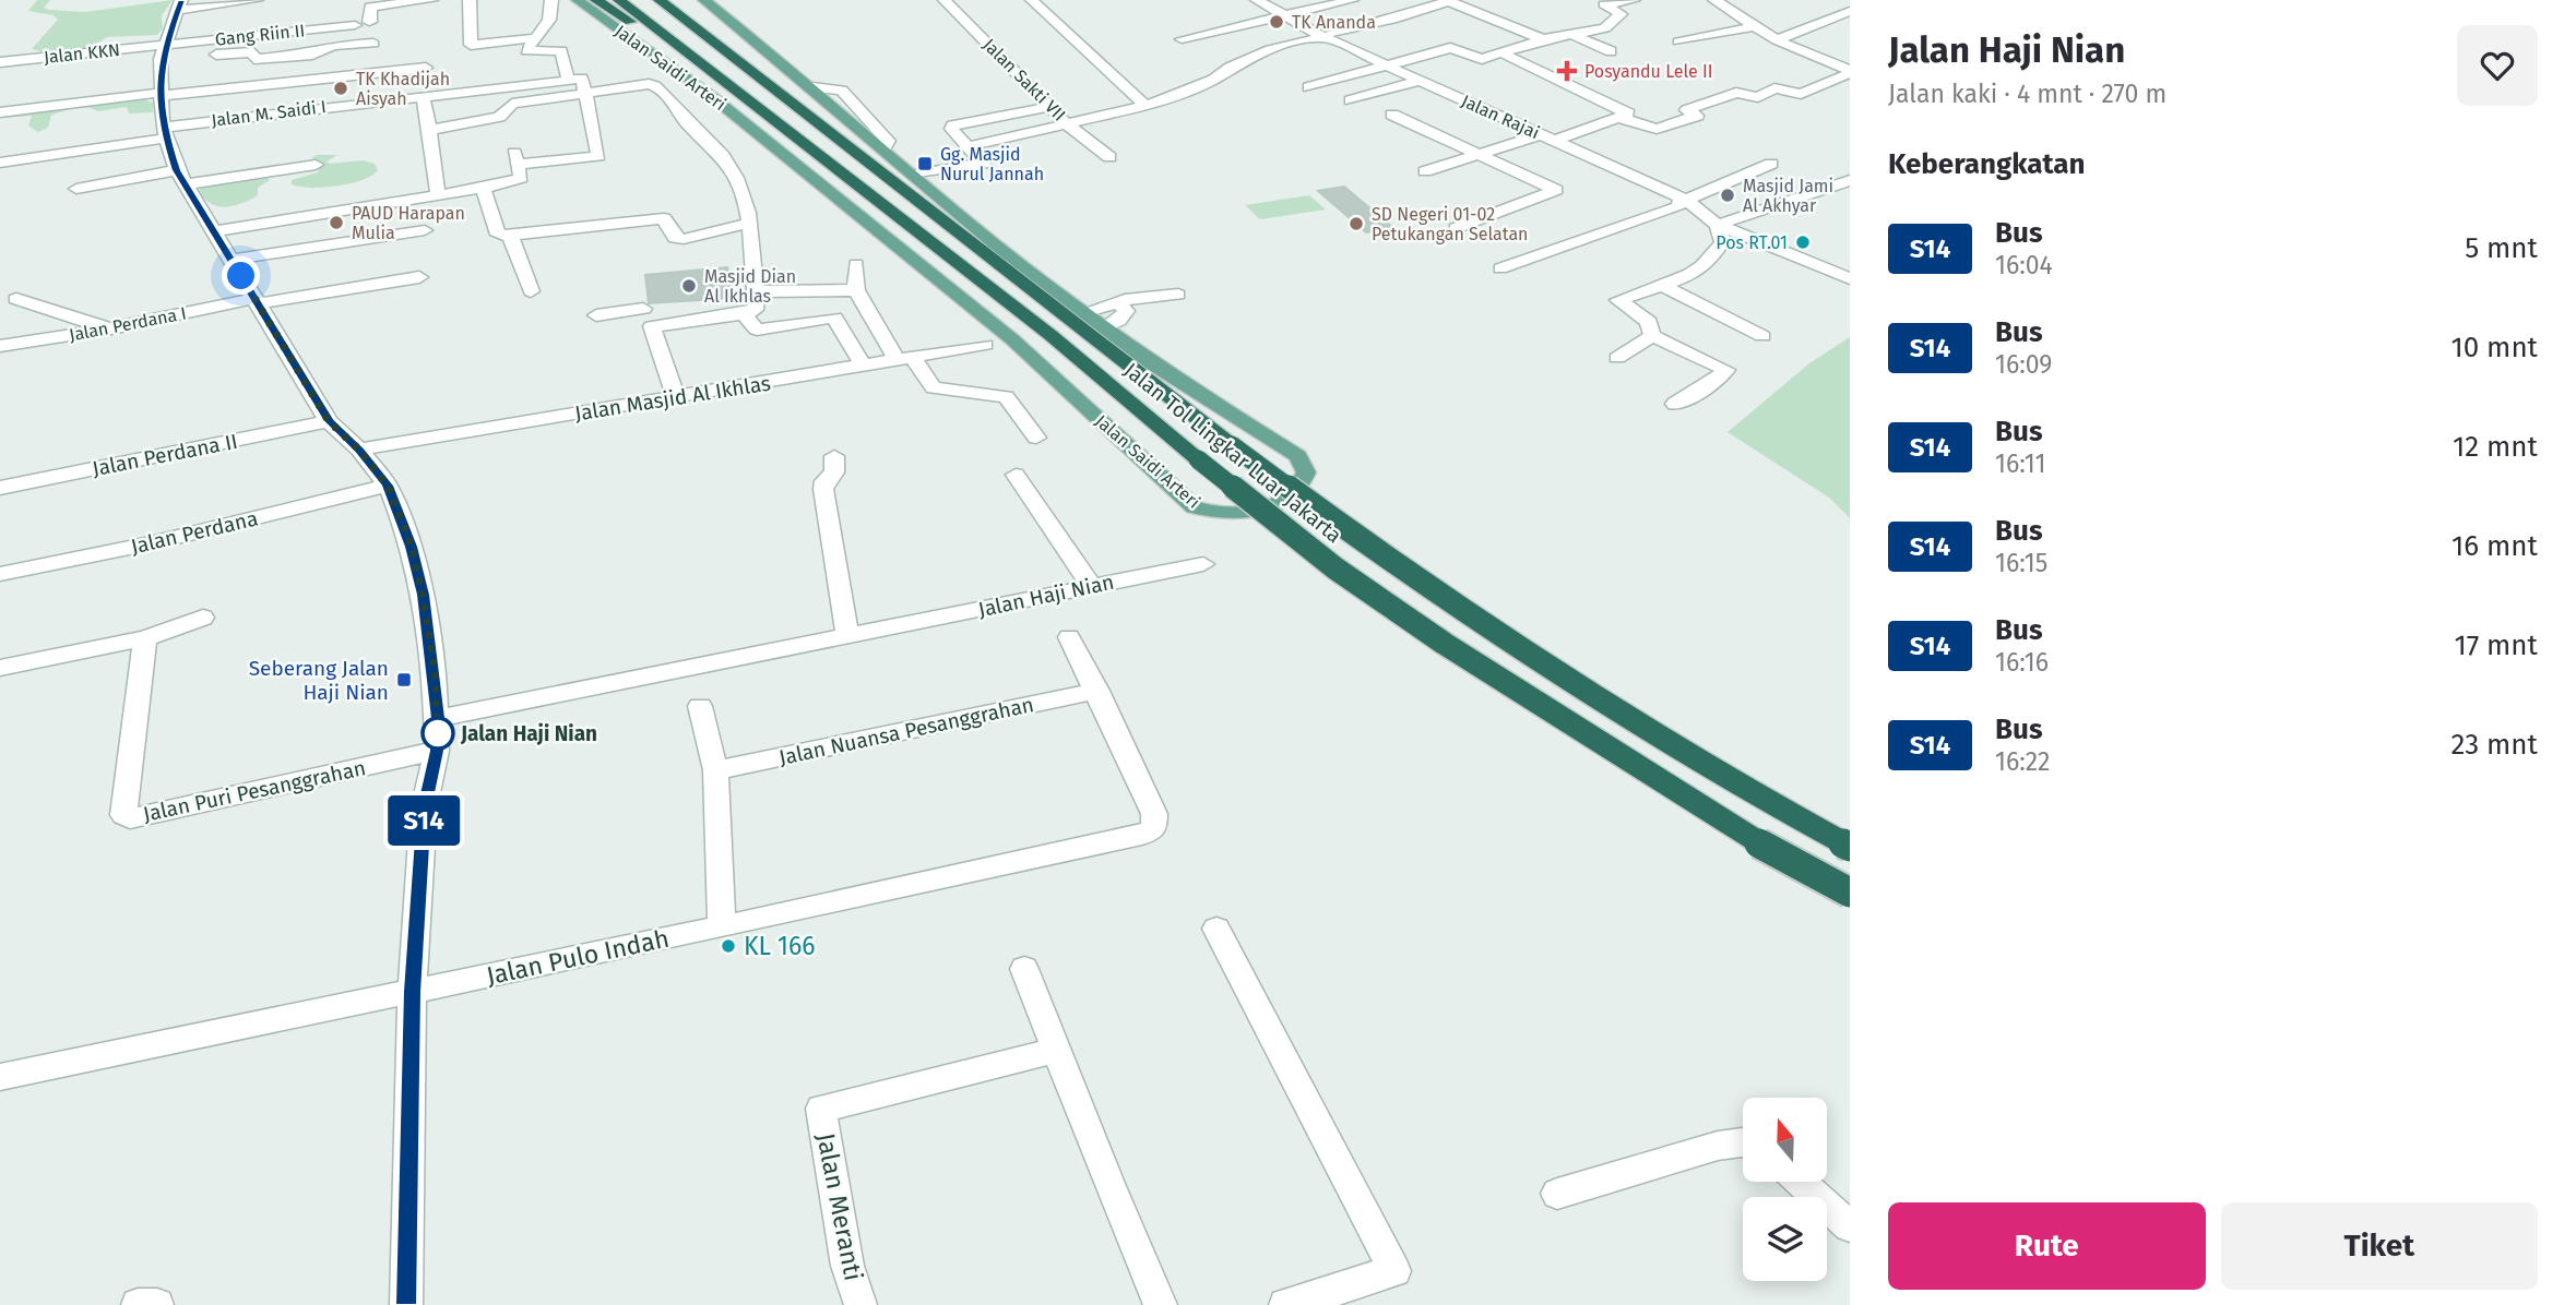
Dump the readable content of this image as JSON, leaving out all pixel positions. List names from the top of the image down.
{
  "streets": {
    "highway": ["Jalan Tol Lingkar Luar Jakarta"],
    "main road": ["Jalan Saidi Arteri"],
    "street": [
      "Gang Riin II",
      "Jalan KKN",
      "Jalan Sakti VII",
      "Jalan M. Saidi I",
      "Jalan Rajai",
      "Jalan Perdana I",
      "Jalan Masjid Al Ikhlas",
      "Jalan Perdana II",
      "Jalan Perdana",
      "Jalan Haji Nian",
      "Jalan Nuansa Pesanggrahan",
      "Jalan Puri Pesanggrahan",
      "Jalan Pulo Indah",
      "Jalan Meranti"
    ]
  },
  "crossings": [
    ["Gang Riin II", "Jalan KKN"],
    ["Jalan Sakti VII", "Jalan Rajai"],
    ["Jalan Nuansa Pesanggrahan", "Jalan Pulo Indah"]
  ],
  "places": {
    "other": [
      "TK Ananda",
      "TK Khadijah Aisyah",
      "Masjid Jami Al Akhyar",
      "PAUD Harapan Mulia",
      "SD Negeri 01-02 Petukangan Selatan",
      "Pos RT.01",
      "Masjid Dian Al Ikhlas",
      "Jalan Haji Nian",
      "KL 166"
    ],
    "health": ["Posyandu Lele II"],
    "transit": ["Gg. Masjid Nurul Jannah", "Seberang Jalan Haji Nian"]
  },
  "lines": ["bus line S14"],
  "north": "top",
  "page": {
    "on_map": "S14",
    "heading": [
      ["Jalan Haji Nian", "Jalan kaki · 4 mnt · 270 m"],
      "Keberangkatan"
    ],
    "list": [
      {
        "mark": "S14",
        "name": "Bus",
        "note": "16:04",
        "value": "5 mnt"
      },
      {
        "mark": "S14",
        "name": "Bus",
        "note": "16:09",
        "value": "10 mnt"
      },
      {
        "mark": "S14",
        "name": "Bus",
        "note": "16:11",
        "value": "12 mnt"
      },
      {
        "mark": "S14",
        "name": "Bus",
        "note": "16:15",
        "value": "16 mnt"
      },
      {
        "mark": "S14",
        "name": "Bus",
        "note": "16:16",
        "value": "17 mnt"
      },
      {
        "mark": "S14",
        "name": "Bus",
        "note": "16:22",
        "value": "23 mnt"
      }
    ],
    "buttons": ["Rute", "Tiket"]
  }
}
